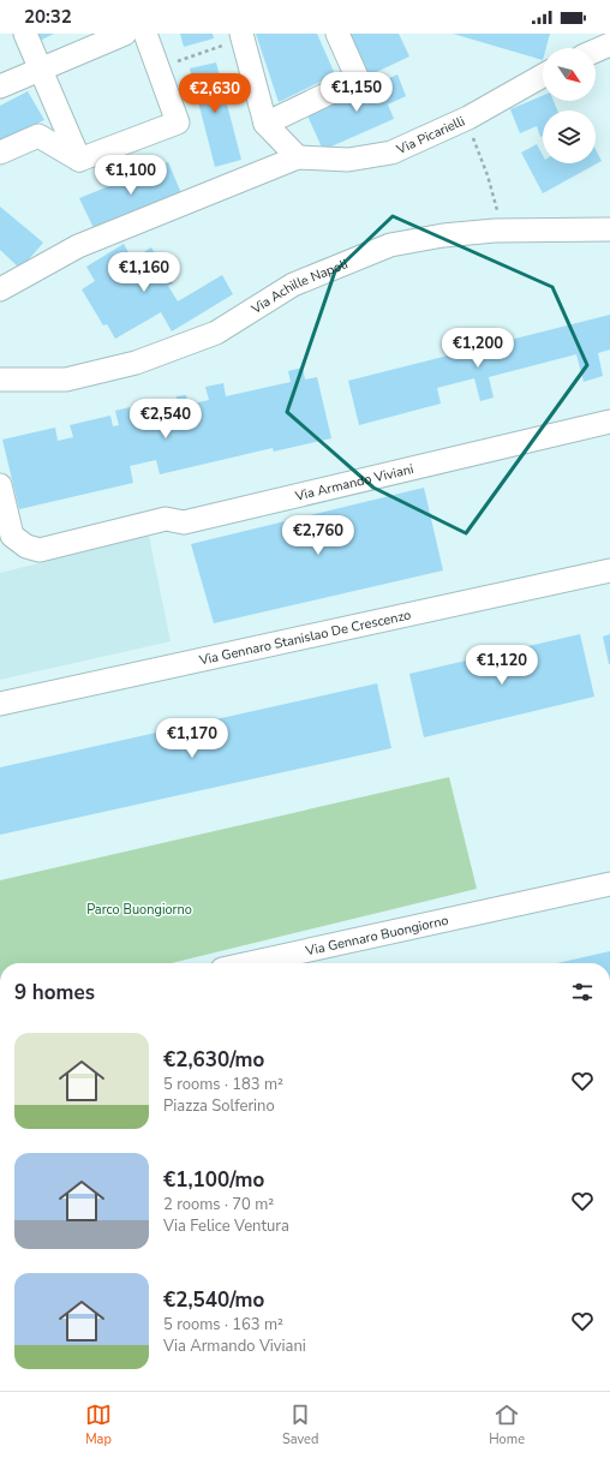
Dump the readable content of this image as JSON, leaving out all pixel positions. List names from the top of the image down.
{
  "streets": {
    "street": [
      "Via Picarielli",
      "Via Achille Napoli",
      "Via Armando Viviani",
      "Via Gennaro Stanislao De Crescenzo",
      "Via Gennaro Buongiorno"
    ]
  },
  "parks": ["Parco Buongiorno"],
  "north": "bottom right",
  "page": {
    "status": "20:32",
    "price": [
      "€1,150",
      "€2,630",
      "€1,100",
      "€1,160",
      "€1,200",
      "€2,540",
      "€2,760",
      "€1,120",
      "€1,170"
    ],
    "heading": "9 homes",
    "list": [
      {
        "name": "€2,630/mo",
        "note": "5 rooms · 183 m² · Piazza Solferino"
      },
      {
        "name": "€1,100/mo",
        "note": "2 rooms · 70 m² · Via Felice Ventura"
      },
      {
        "name": "€2,540/mo",
        "note": "5 rooms · 163 m² · Via Armando Viviani"
      }
    ],
    "tabs": ["Map", "Saved", "Home"]
  }
}
